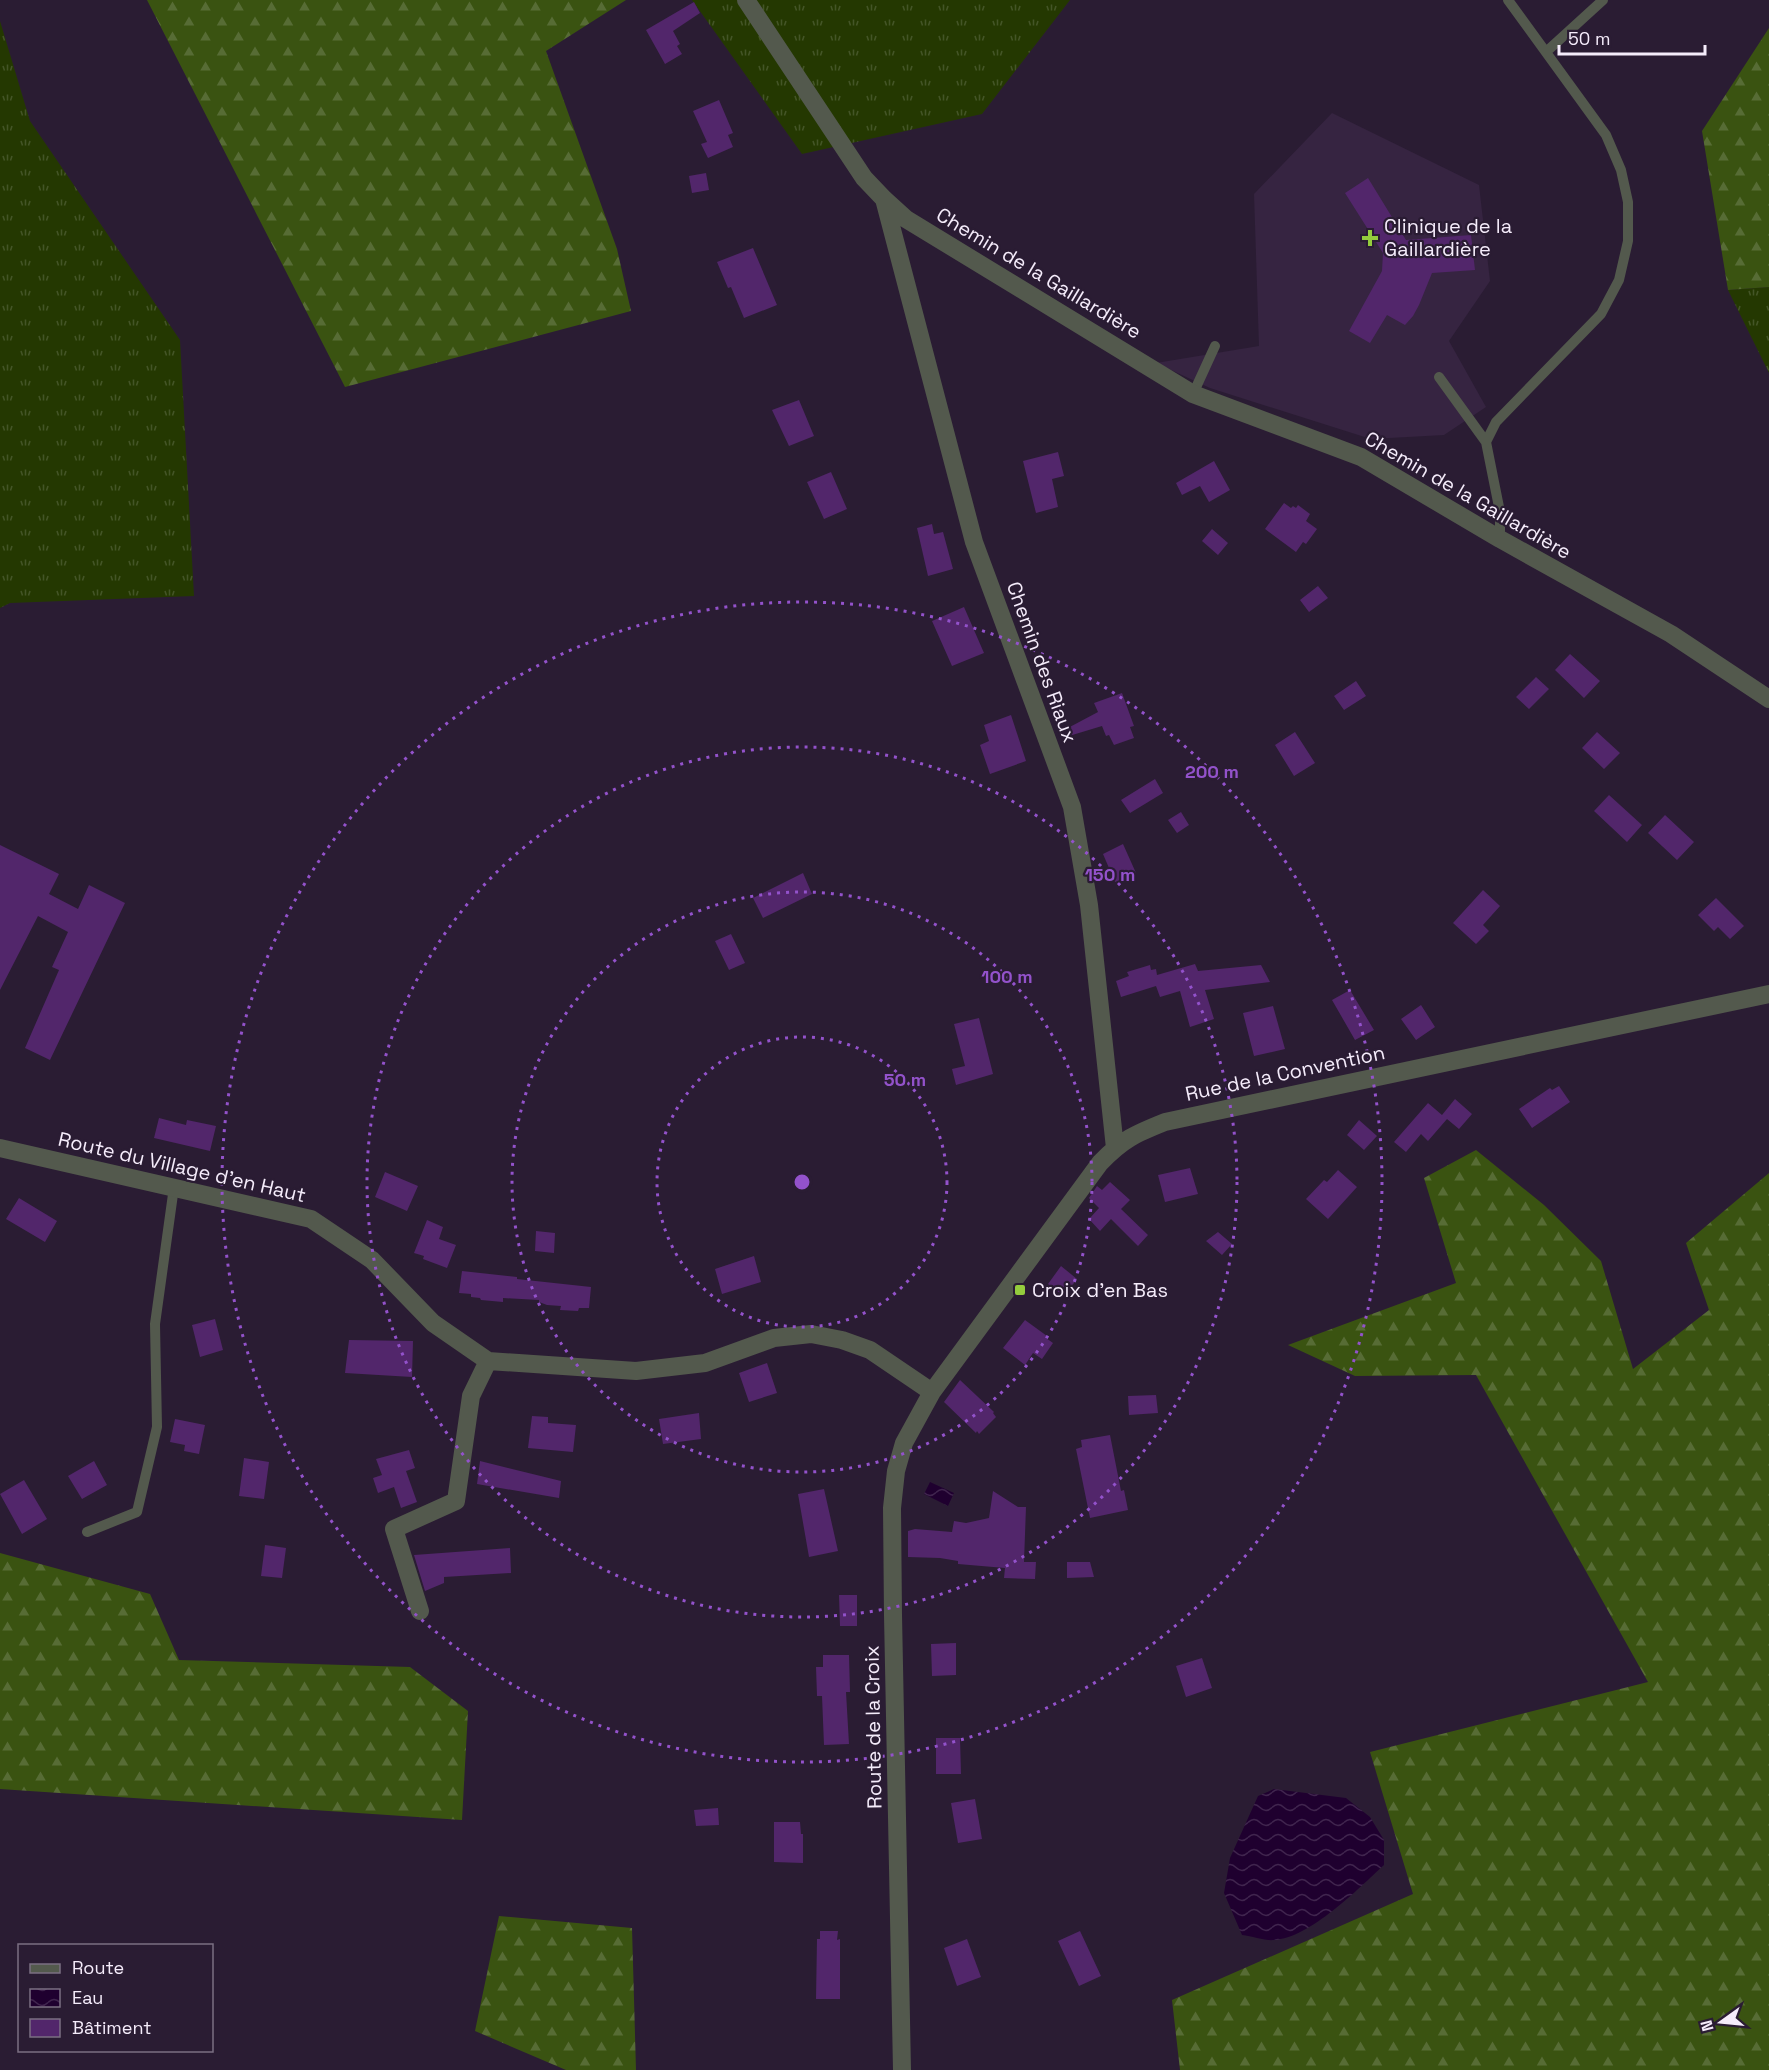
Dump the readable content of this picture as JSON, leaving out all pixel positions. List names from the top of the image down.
{
  "streets": {
    "street": [
      "Chemin de la Gaillardière",
      "Chemin des Riaux",
      "Rue de la Convention",
      "Route du Village d'en Haut",
      "Route de la Croix"
    ]
  },
  "crossings": [
    ["Chemin de la Gaillardière", "Chemin des Riaux"],
    ["Chemin des Riaux", "Rue de la Convention"],
    ["Rue de la Convention", "Route de la Croix"]
  ],
  "places": {
    "health": ["Clinique de la Gaillardière"],
    "transit": ["Croix d'en Bas"]
  },
  "legend": ["Route", "Eau", "Bâtiment"],
  "scale_bar": "50 m",
  "north": "left",
  "rings": [
    "200 m",
    "150 m",
    "100 m",
    "50 m"
  ]
}
